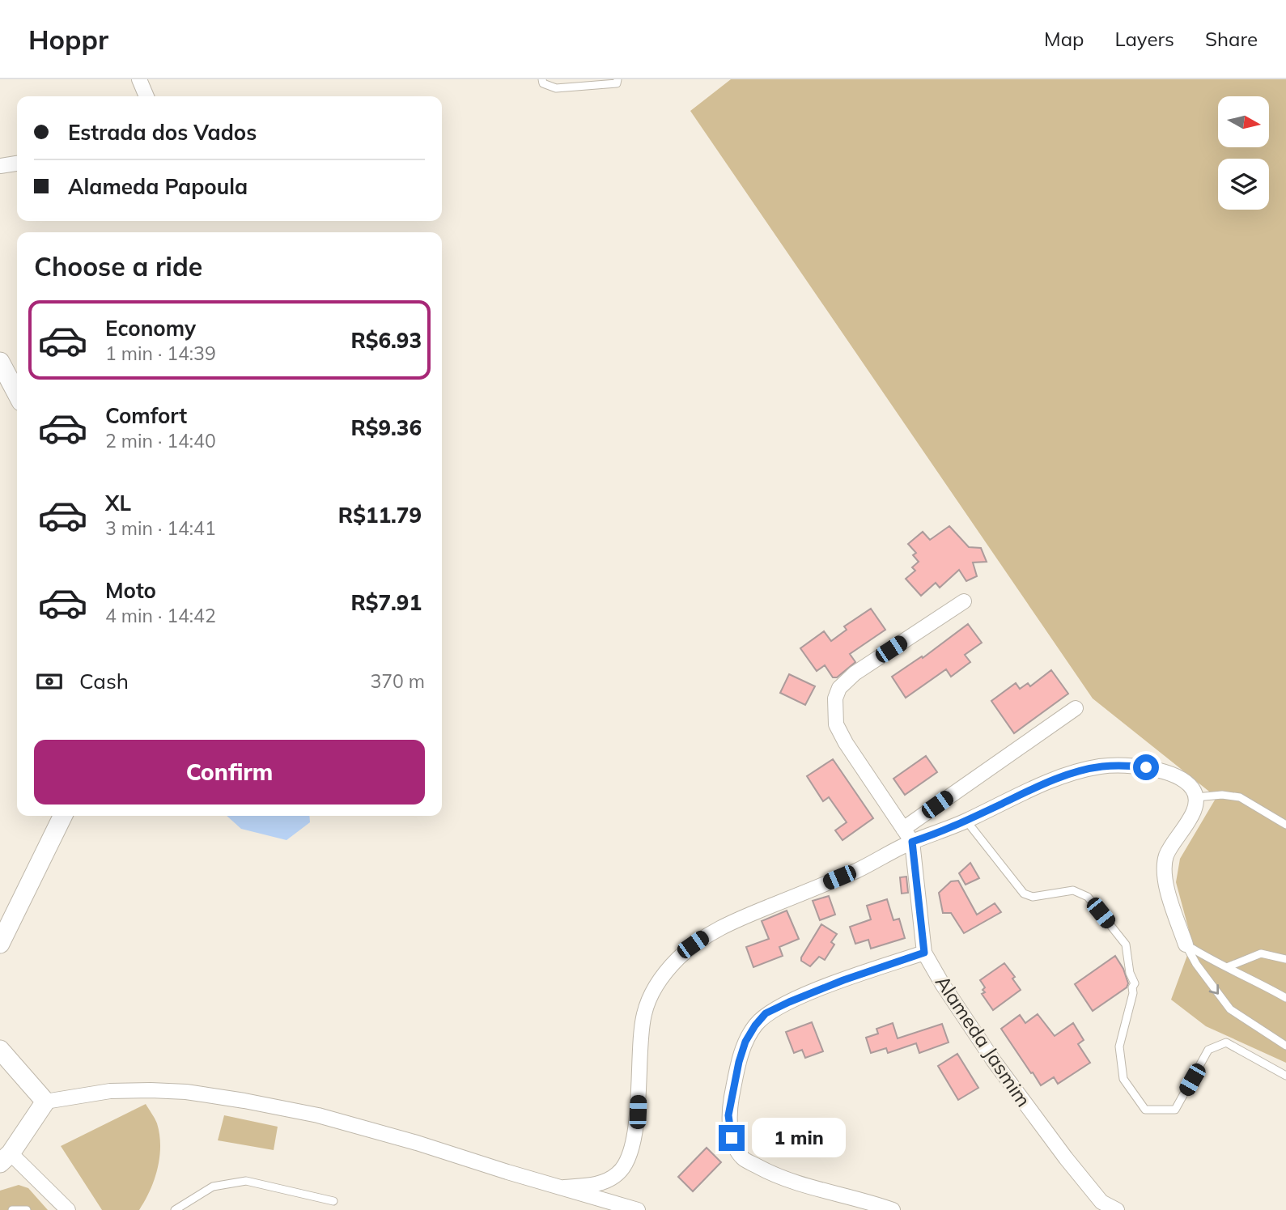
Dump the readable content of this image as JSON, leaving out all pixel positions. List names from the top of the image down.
{
  "streets": {
    "street": ["Alameda Jasmim"]
  },
  "north": "right",
  "page": {
    "header": "Hoppr",
    "nav": ["Map", "Layers", "Share"],
    "banner": ["Estrada dos Vados", "Alameda Papoula"],
    "heading": "Choose a ride",
    "list": [
      {
        "name": "Economy",
        "note": "1 min · 14:39",
        "value": "R$6.93"
      },
      {
        "name": "Comfort",
        "note": "2 min · 14:40",
        "value": "R$9.36"
      },
      {
        "name": "XL",
        "note": "3 min · 14:41",
        "value": "R$11.79"
      },
      {
        "name": "Moto",
        "note": "4 min · 14:42",
        "value": "R$7.91"
      }
    ],
    "pay": ["Cash", "370 m"],
    "buttons": "Confirm",
    "bubble": "1 min"
  }
}
